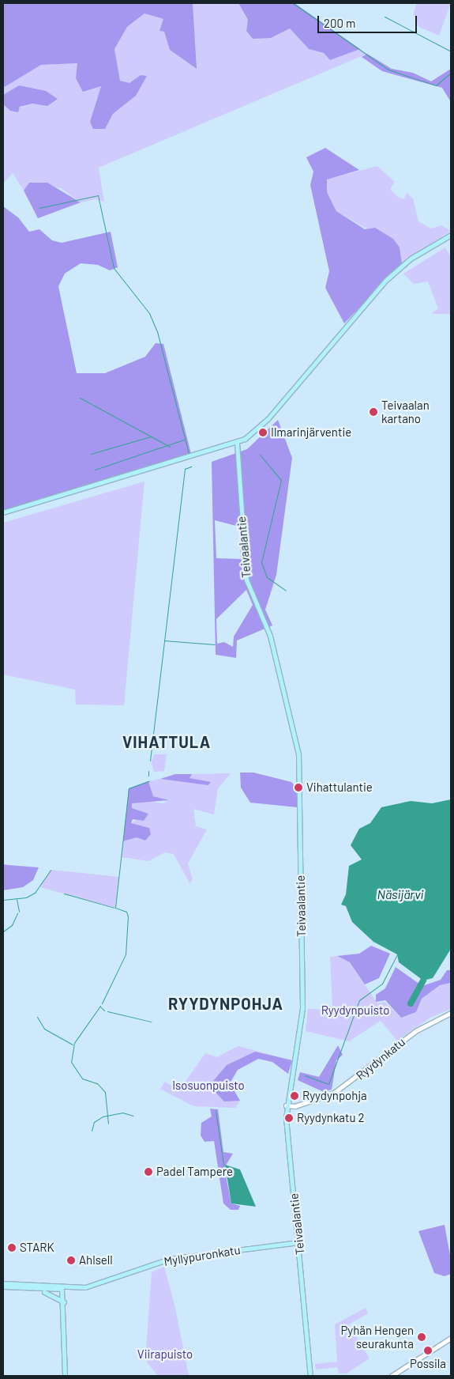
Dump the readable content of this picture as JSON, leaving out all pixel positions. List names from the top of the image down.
{
  "streets": {
    "main road": ["Teivaalantie", "Myllypuronkatu"],
    "street": ["Ryydynkatu"]
  },
  "crossings": [
    ["Teivaalantie", "Ryydynkatu"],
    ["Teivaalantie", "Myllypuronkatu"]
  ],
  "districts": ["VIHATTULA", "RYYDYNPOHJA"],
  "water": ["Näsijärvi"],
  "parks": ["Ryydynpuisto", "Isosuonpuisto", "Viirapuisto"],
  "places": [
    "Teivaalan kartano",
    "Ilmarinjärventie",
    "Vihattulantie",
    "Ryydynpohja",
    "Ryydynkatu 2",
    "Padel Tampere",
    "STARK",
    "Ahlsell",
    "Pyhän Hengen seurakunta",
    "Possila"
  ],
  "scale_bar": "200 m"
}
